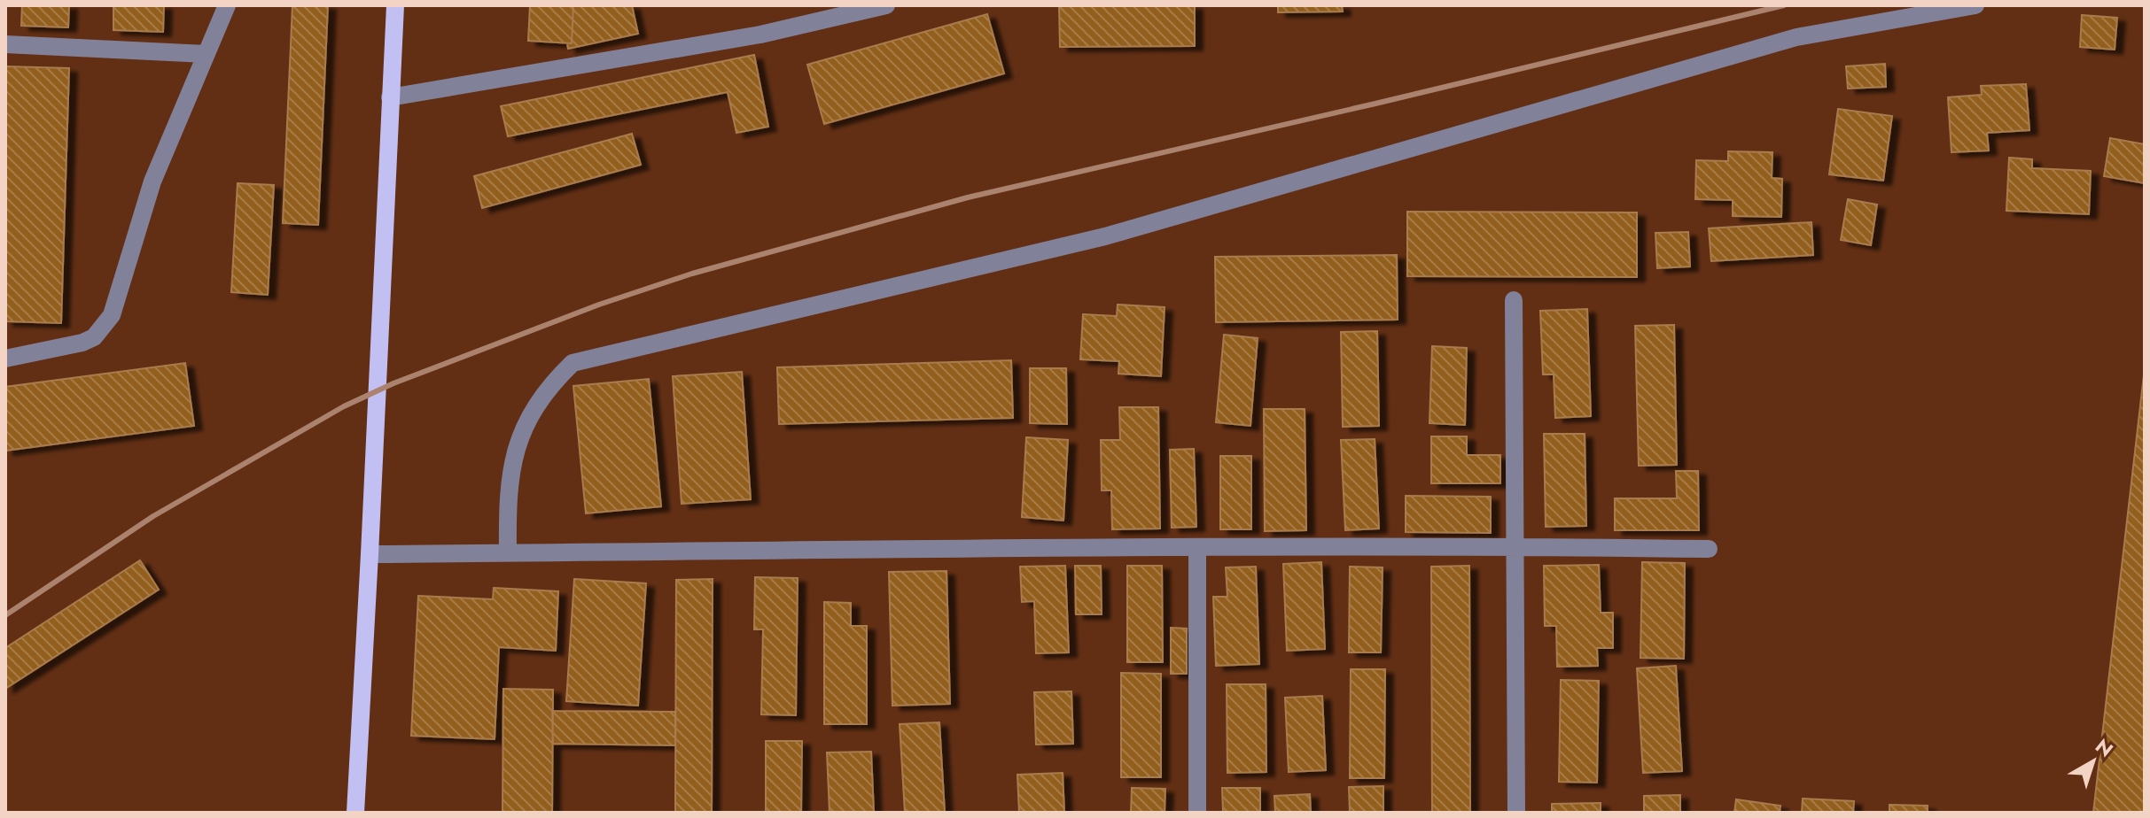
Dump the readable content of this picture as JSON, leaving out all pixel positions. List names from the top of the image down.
{
  "north": "top right"
}
